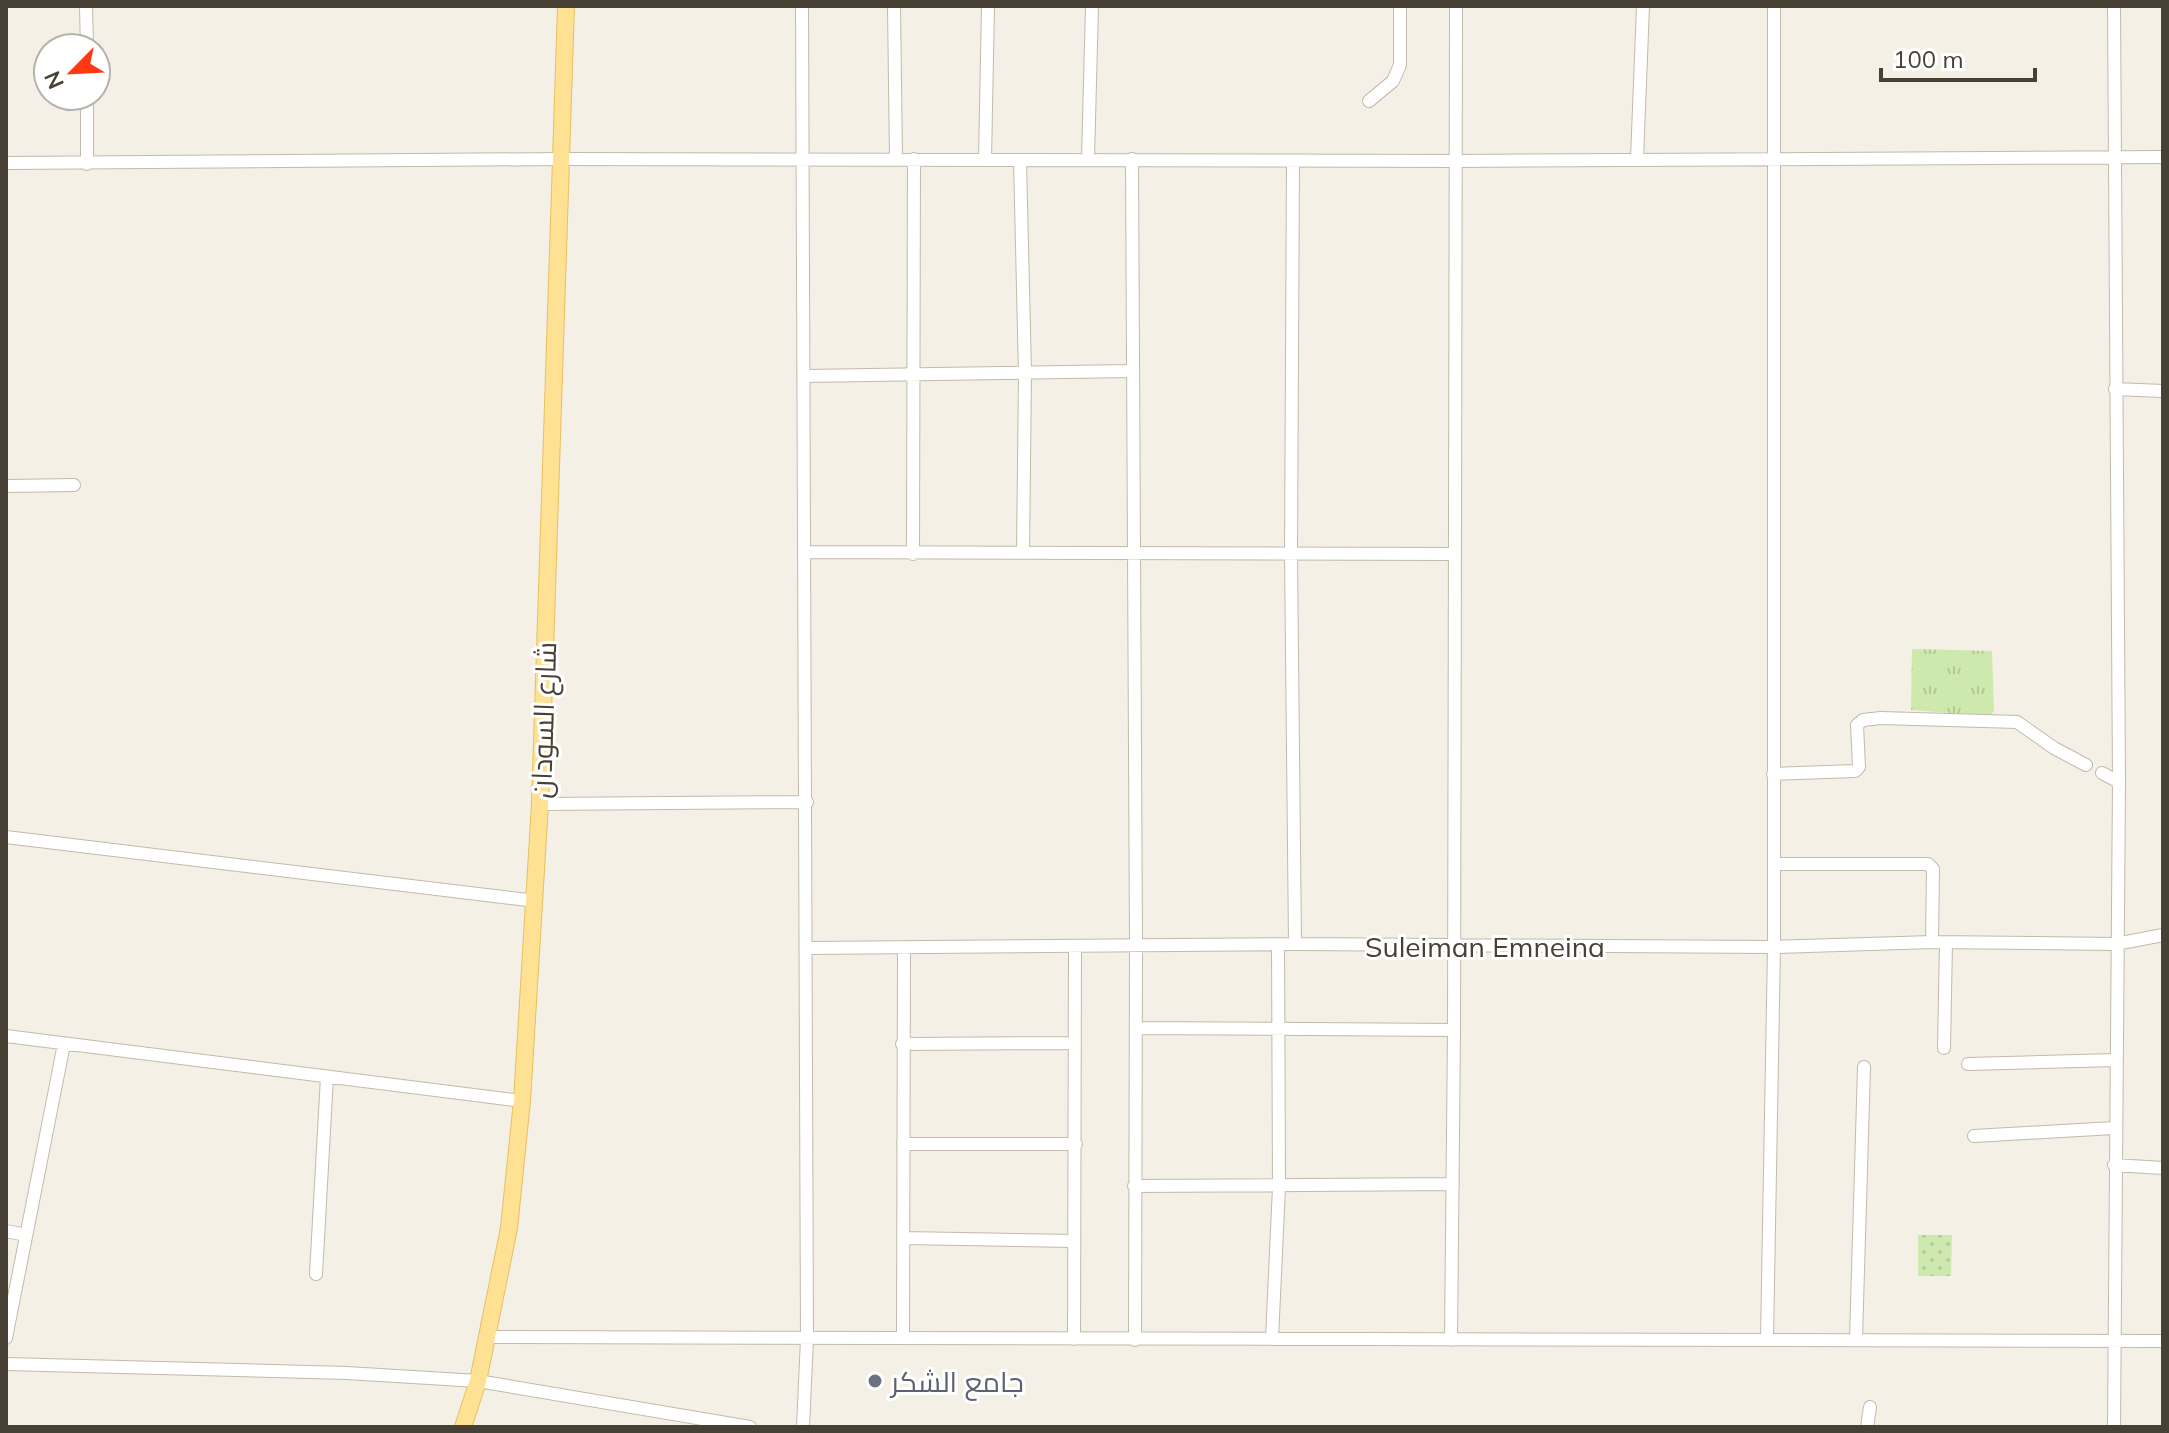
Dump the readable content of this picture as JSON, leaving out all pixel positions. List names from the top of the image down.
{
  "streets": {
    "main road": ["شارع السودان"],
    "street": ["Suleiman Emneina"]
  },
  "places": ["جامع الشكر"],
  "scale_bar": "100 m",
  "north": "bottom left"
}
